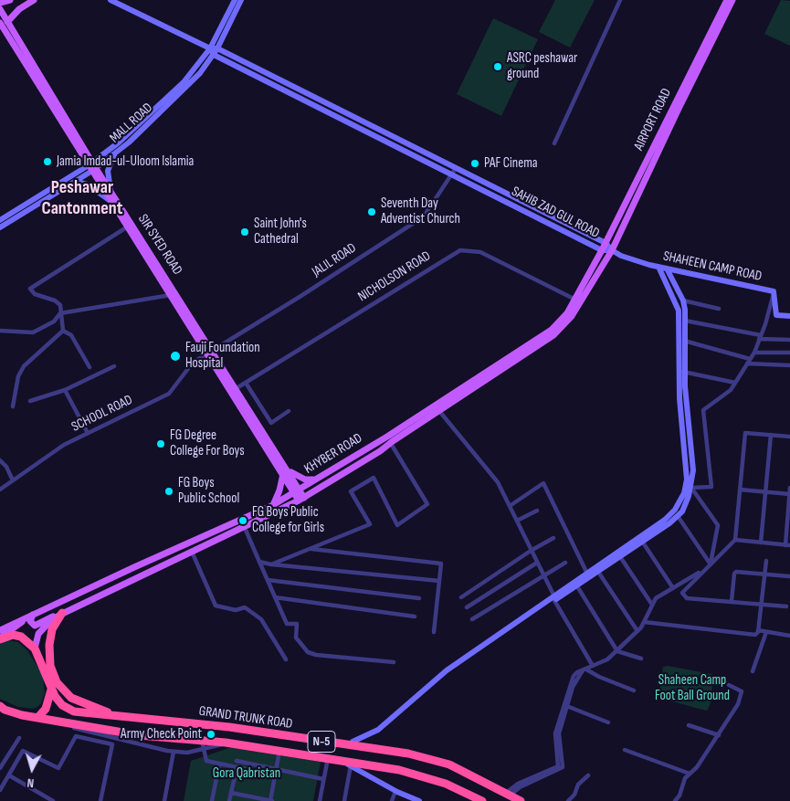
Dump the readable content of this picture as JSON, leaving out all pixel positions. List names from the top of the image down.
{
  "streets": {
    "highway": ["GRAND TRUNK ROAD", "N-5"],
    "main road": ["AIRPORT ROAD", "SIR SYED ROAD", "KHYBER ROAD"],
    "street": [
      "MALL ROAD",
      "SAHIB ZAD GUL ROAD",
      "JALIL ROAD",
      "SHAHEEN CAMP ROAD",
      "NICHOLSON ROAD",
      "SCHOOL ROAD"
    ]
  },
  "crossings": [
    ["AIRPORT ROAD", "SAHIB ZAD GUL ROAD"],
    ["AIRPORT ROAD", "KHYBER ROAD"],
    ["MALL ROAD", "SAHIB ZAD GUL ROAD"],
    ["MALL ROAD", "SIR SYED ROAD"],
    ["SAHIB ZAD GUL ROAD", "JALIL ROAD"],
    ["SAHIB ZAD GUL ROAD", "SHAHEEN CAMP ROAD"],
    ["SAHIB ZAD GUL ROAD", "KHYBER ROAD"],
    ["SIR SYED ROAD", "JALIL ROAD"],
    ["SIR SYED ROAD", "NICHOLSON ROAD"],
    ["SIR SYED ROAD", "SCHOOL ROAD"],
    ["JALIL ROAD", "SCHOOL ROAD"],
    ["SHAHEEN CAMP ROAD", "KHYBER ROAD"]
  ],
  "districts": ["Peshawar Cantonment"],
  "parks": ["Shaheen Camp Foot Ball Ground", "Gora Qabristan"],
  "places": [
    "ASRC peshawar ground",
    "Jamia Imdad-ul-Uloom Islamia",
    "PAF Cinema",
    "Seventh Day Adventist Church",
    "Saint John's Cathedral",
    "Fauji Foundation Hospital",
    "FG Degree College For Boys",
    "FG Boys Public School",
    "FG Boys Public College for Girls",
    "Army Check Point"
  ],
  "north": "bottom"
}
